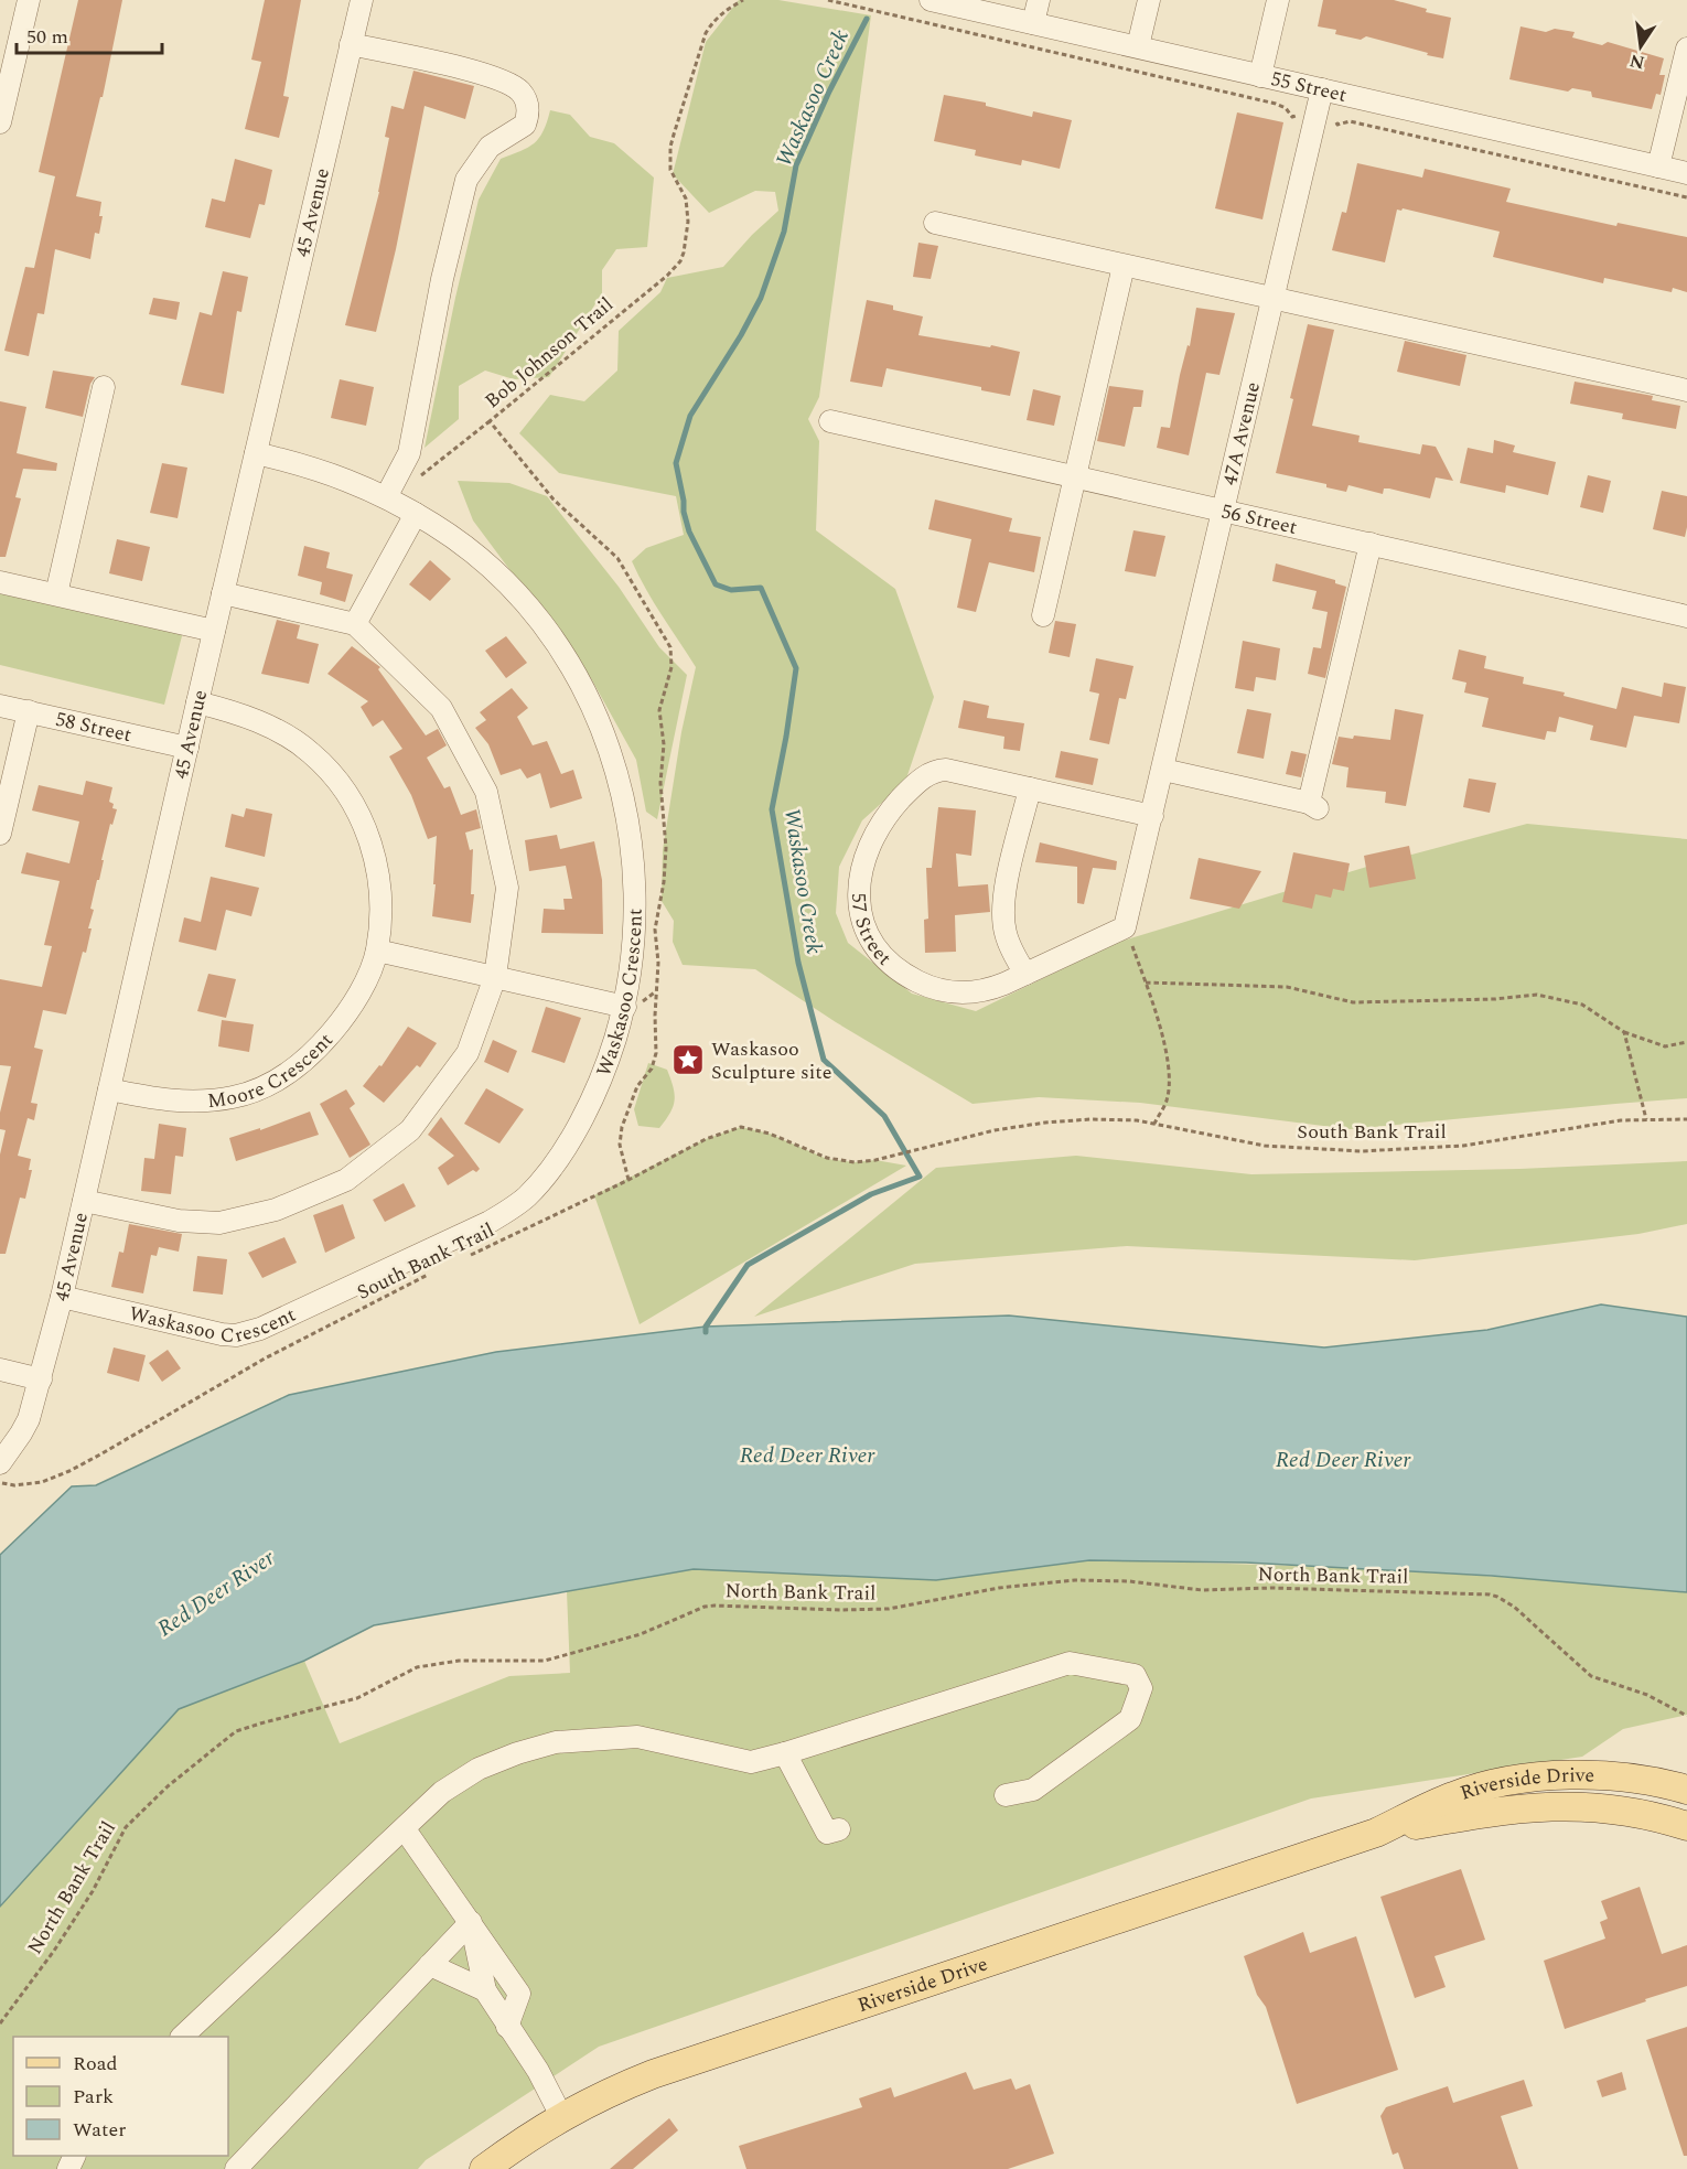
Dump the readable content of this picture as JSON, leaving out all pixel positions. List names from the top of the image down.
{
  "streets": {
    "main road": ["Riverside Drive"],
    "street": [
      "55 Street",
      "45 Avenue",
      "47A Avenue",
      "56 Street",
      "58 Street",
      "57 Street",
      "Waskasoo Crescent",
      "Moore Crescent"
    ],
    "path": ["Bob Johnson Trail", "South Bank Trail", "North Bank Trail"]
  },
  "crossings": [
    ["55 Street", "47A Avenue"],
    ["45 Avenue", "58 Street"],
    ["45 Avenue", "Waskasoo Crescent"],
    ["45 Avenue", "Moore Crescent"],
    ["Bob Johnson Trail", "South Bank Trail"],
    ["47A Avenue", "56 Street"],
    ["47A Avenue", "57 Street"]
  ],
  "water": ["Waskasoo Creek", "Red Deer River"],
  "places": {
    "place": ["Waskasoo Sculpture site"]
  },
  "legend": ["Road", "Park", "Water"],
  "scale_bar": "50 m",
  "north": "bottom"
}
